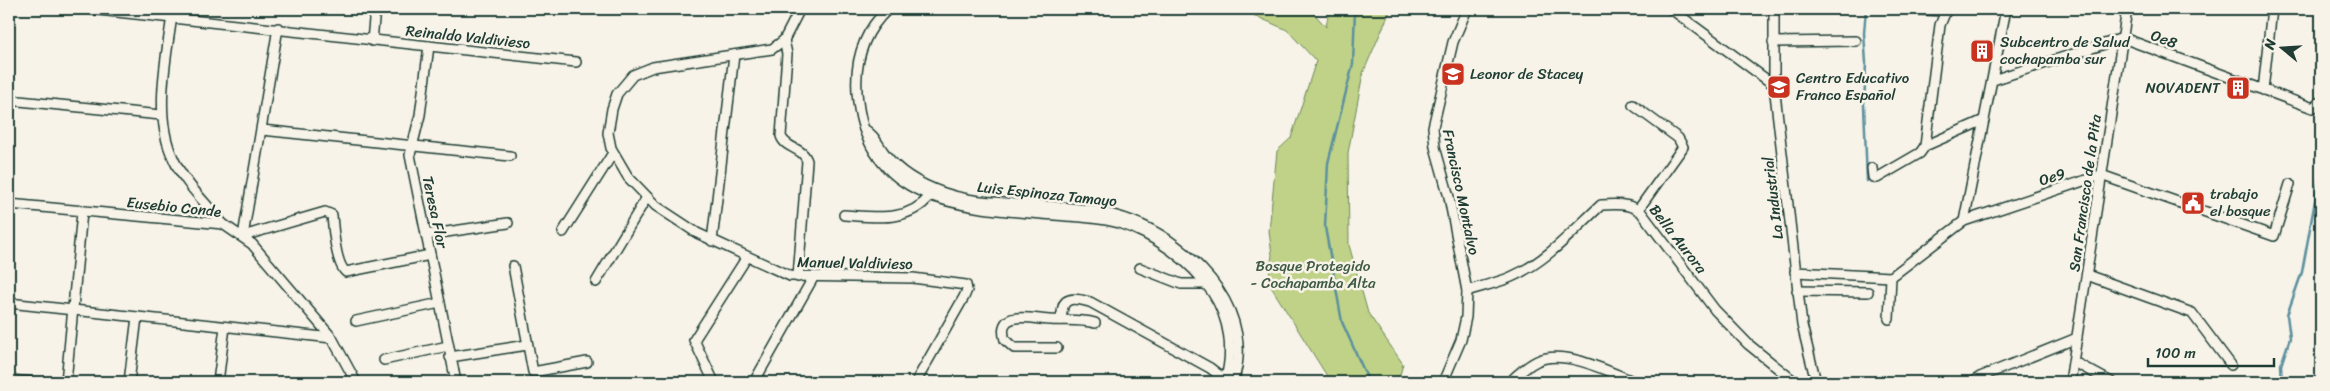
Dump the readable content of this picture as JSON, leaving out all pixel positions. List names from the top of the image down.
{
  "streets": {
    "street": [
      "Reinaldo Valdivieso",
      "Oe8",
      "Oe9",
      "Francisco Montalvo",
      "San Francisco de la Pita",
      "Luis Espinoza Tamayo",
      "La Industrial",
      "Eusebio Conde",
      "Teresa Flor",
      "Bella Aurora",
      "Manuel Valdivieso"
    ]
  },
  "crossings": [
    ["Reinaldo Valdivieso", "Teresa Flor"],
    ["Oe8", "San Francisco de la Pita"],
    ["Oe9", "San Francisco de la Pita"],
    ["Francisco Montalvo", "Bella Aurora"]
  ],
  "parks": ["Bosque Protegido - Cochapamba Alta"],
  "places": {
    "building": ["Subcentro de Salud cochapamba sur", "NOVADENT"],
    "school or university": ["Leonor de Stacey", "Centro Educativo Franco Español"],
    "public building": ["trabajo el bosque"]
  },
  "scale_bar": "100 m",
  "north": "left"
}
